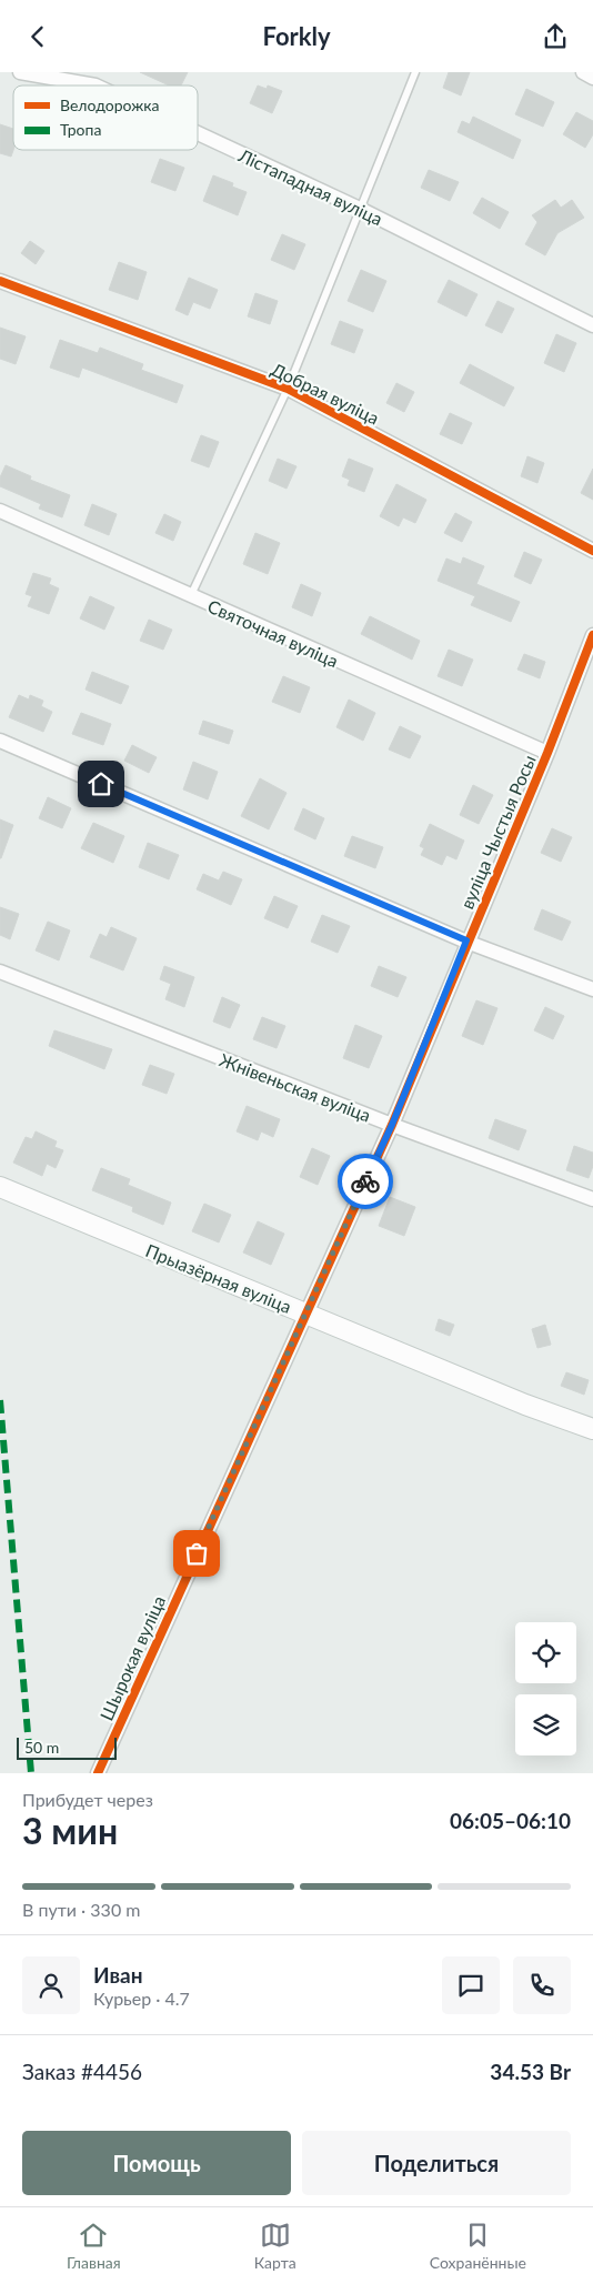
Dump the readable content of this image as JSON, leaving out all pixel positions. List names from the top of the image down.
{
  "streets": {
    "street": [
      "Лістападная вуліца",
      "Добрая вуліца",
      "Святочная вуліца",
      "вуліца Чыстыя Росы",
      "Жнівеньская вуліца",
      "Прыазёрная вуліца",
      "Шырокая вуліца"
    ]
  },
  "crossings": [
    ["Святочная вуліца", "вуліца Чыстыя Росы"],
    ["вуліца Чыстыя Росы", "Жнівеньская вуліца"],
    ["вуліца Чыстыя Росы", "Прыазёрная вуліца"],
    ["вуліца Чыстыя Росы", "Шырокая вуліца"],
    ["Прыазёрная вуліца", "Шырокая вуліца"]
  ],
  "legend": ["Велодорожка", "Тропа"],
  "scale_bar": "50 m",
  "page": {
    "header": "Forkly",
    "scale": "50 m",
    "heading": ["3 мин", "Прибудет через", "06:05–06:10"],
    "panel": [
      "Иван",
      "Курьер · 4.7",
      "Заказ #4456",
      "34.53 Br"
    ],
    "bar": "В пути · 330 m",
    "buttons": ["Помощь", "Поделиться"],
    "tabs": ["Главная", "Карта", "Сохранённые"]
  }
}
